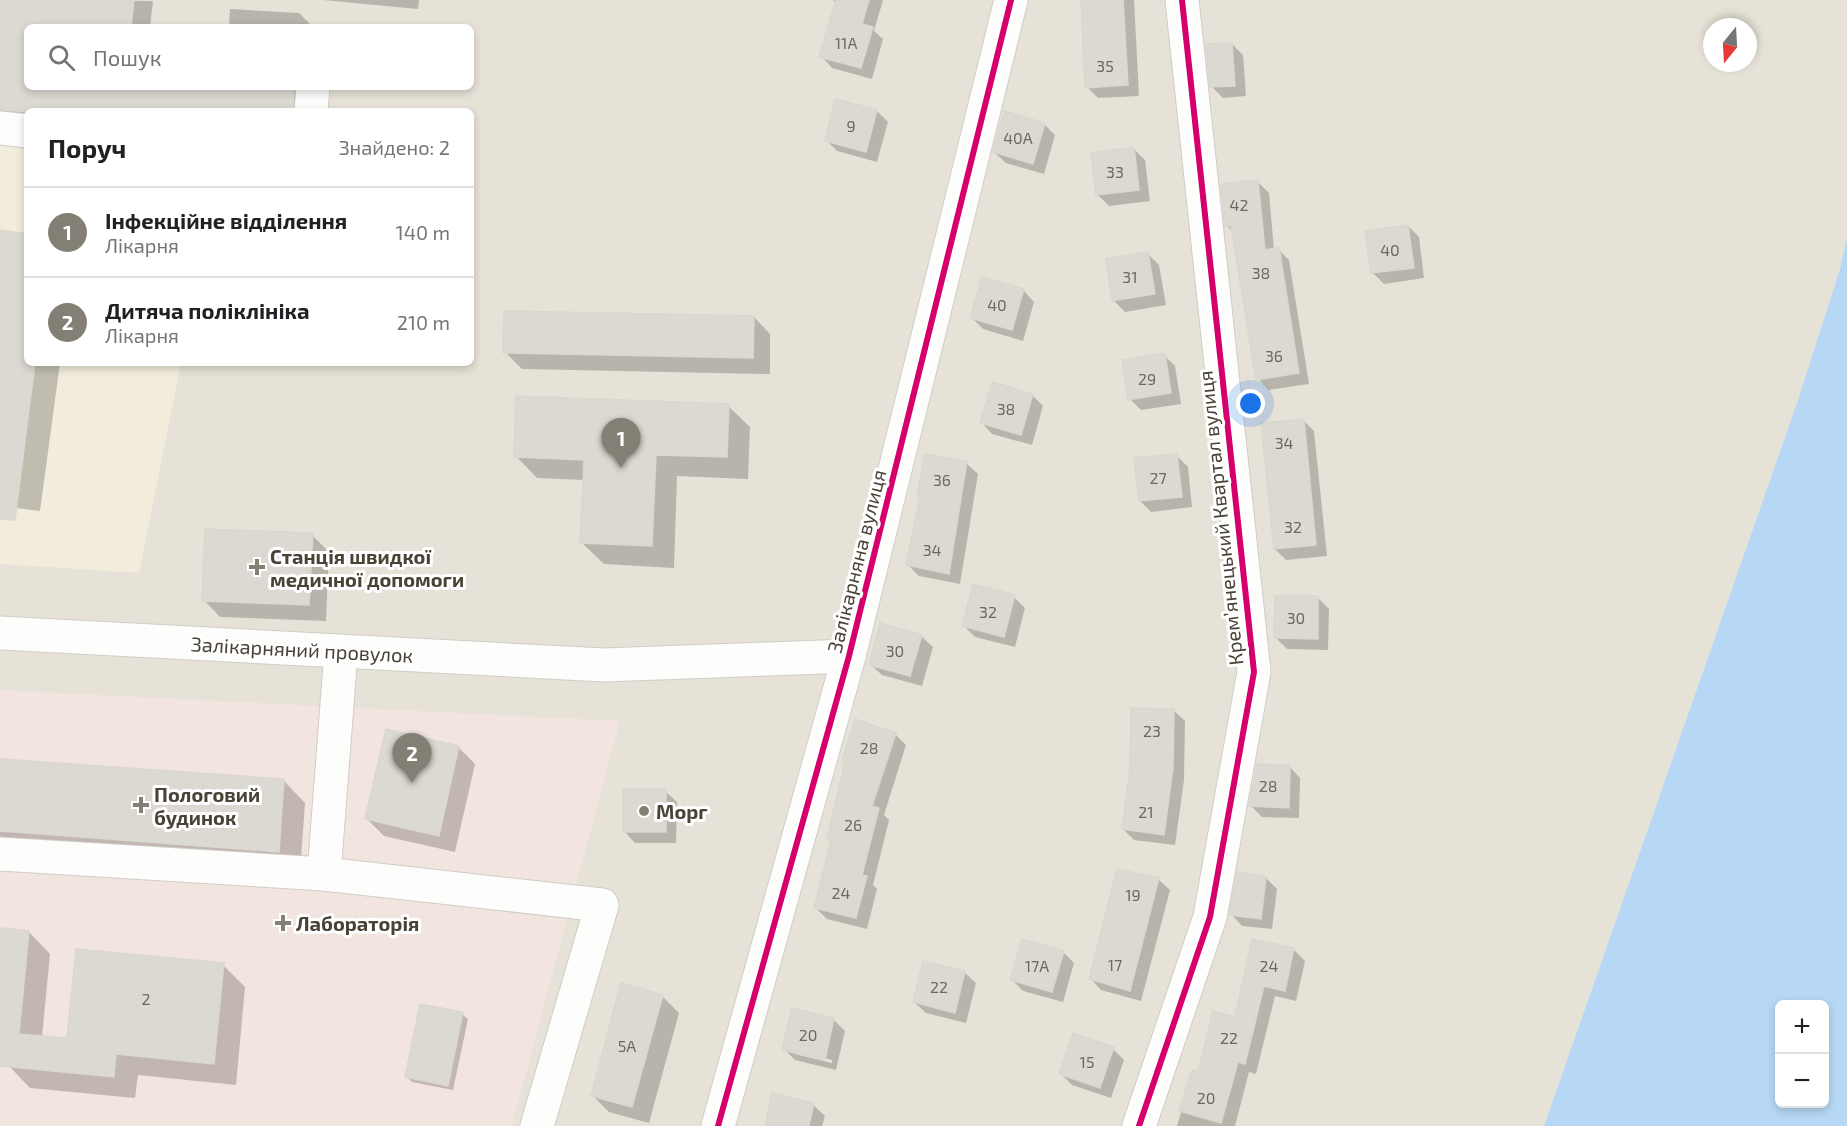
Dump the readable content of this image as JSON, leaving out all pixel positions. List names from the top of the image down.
{
  "streets": {
    "street": ["Крем’янецький Квартал вулиця", "Залікарняна вулиця", "Залікарняний провулок"]
  },
  "crossings": [
    ["Залікарняна вулиця", "Залікарняний провулок"]
  ],
  "places": {
    "health": ["Станція швидкої медичної допомоги", "Пологовий будинок", "Лабораторія"],
    "other": ["Морг"]
  },
  "house_numbers": [
    "11А",
    "35",
    "9",
    "40А",
    "33",
    "42",
    "40",
    "38",
    "31",
    "40",
    "36",
    "29",
    "38",
    "34",
    "27",
    "36",
    "32",
    "34",
    "32",
    "30",
    "30",
    "23",
    "28",
    "28",
    "21",
    "26",
    "24",
    "19",
    "17",
    "17А",
    "24",
    "22",
    "2",
    "20",
    "22",
    "5А",
    "15",
    "20"
  ],
  "north": "bottom",
  "page": {
    "search": "Пошук",
    "heading": ["Поруч", "Знайдено: 2"],
    "list": [
      {
        "mark": "1",
        "name": "Інфекційне відділення",
        "note": "Лікарня",
        "value": "140 m"
      },
      {
        "mark": "2",
        "name": "Дитяча поліклініка",
        "note": "Лікарня",
        "value": "210 m"
      }
    ],
    "pins": ["1", "2"],
    "map_buttons": ["+", "−"]
  }
}
